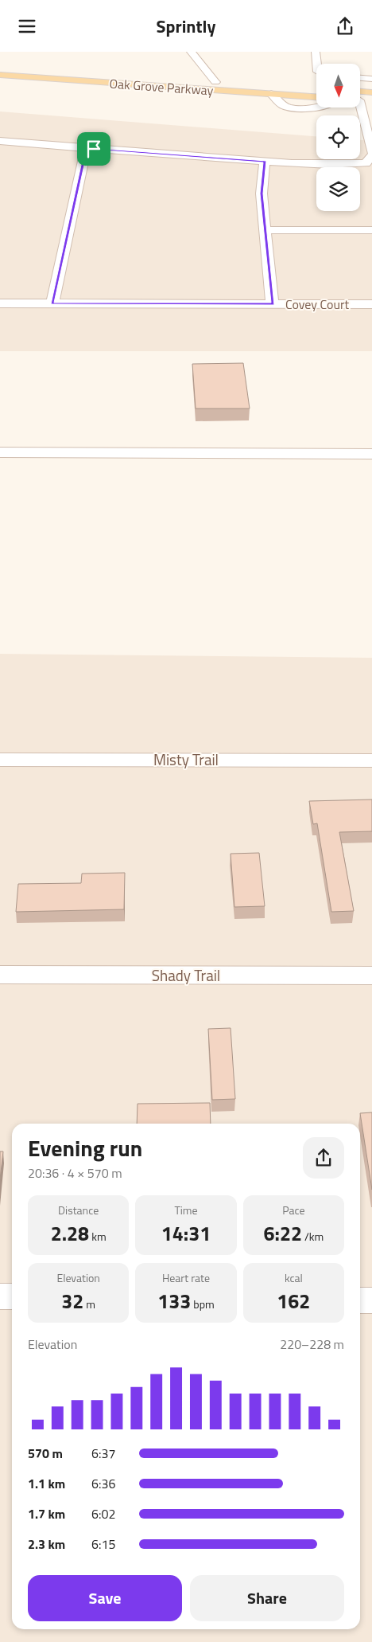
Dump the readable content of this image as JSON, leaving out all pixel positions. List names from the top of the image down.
{
  "streets": {
    "main road": ["Oak Grove Parkway"],
    "street": ["Covey Court", "Misty Trail", "Shady Trail"]
  },
  "north": "bottom",
  "page": {
    "header": "Sprintly",
    "heading": ["Evening run", "20:36 · 4 × 570 m"],
    "stats": [
      ["Distance", "2.28 km"],
      ["Time", "14:31"],
      ["Pace", "6:22 /km"],
      ["Elevation", "32 m"],
      ["Heart rate", "133 bpm"],
      ["kcal", "162"]
    ],
    "chart": ["Elevation", "220–228 m"],
    "list": [
      {
        "name": "570 m",
        "note": "6:37"
      },
      {
        "name": "1.1 km",
        "note": "6:36"
      },
      {
        "name": "1.7 km",
        "note": "6:02"
      },
      {
        "name": "2.3 km",
        "note": "6:15"
      }
    ],
    "buttons": ["Save", "Share"]
  }
}
